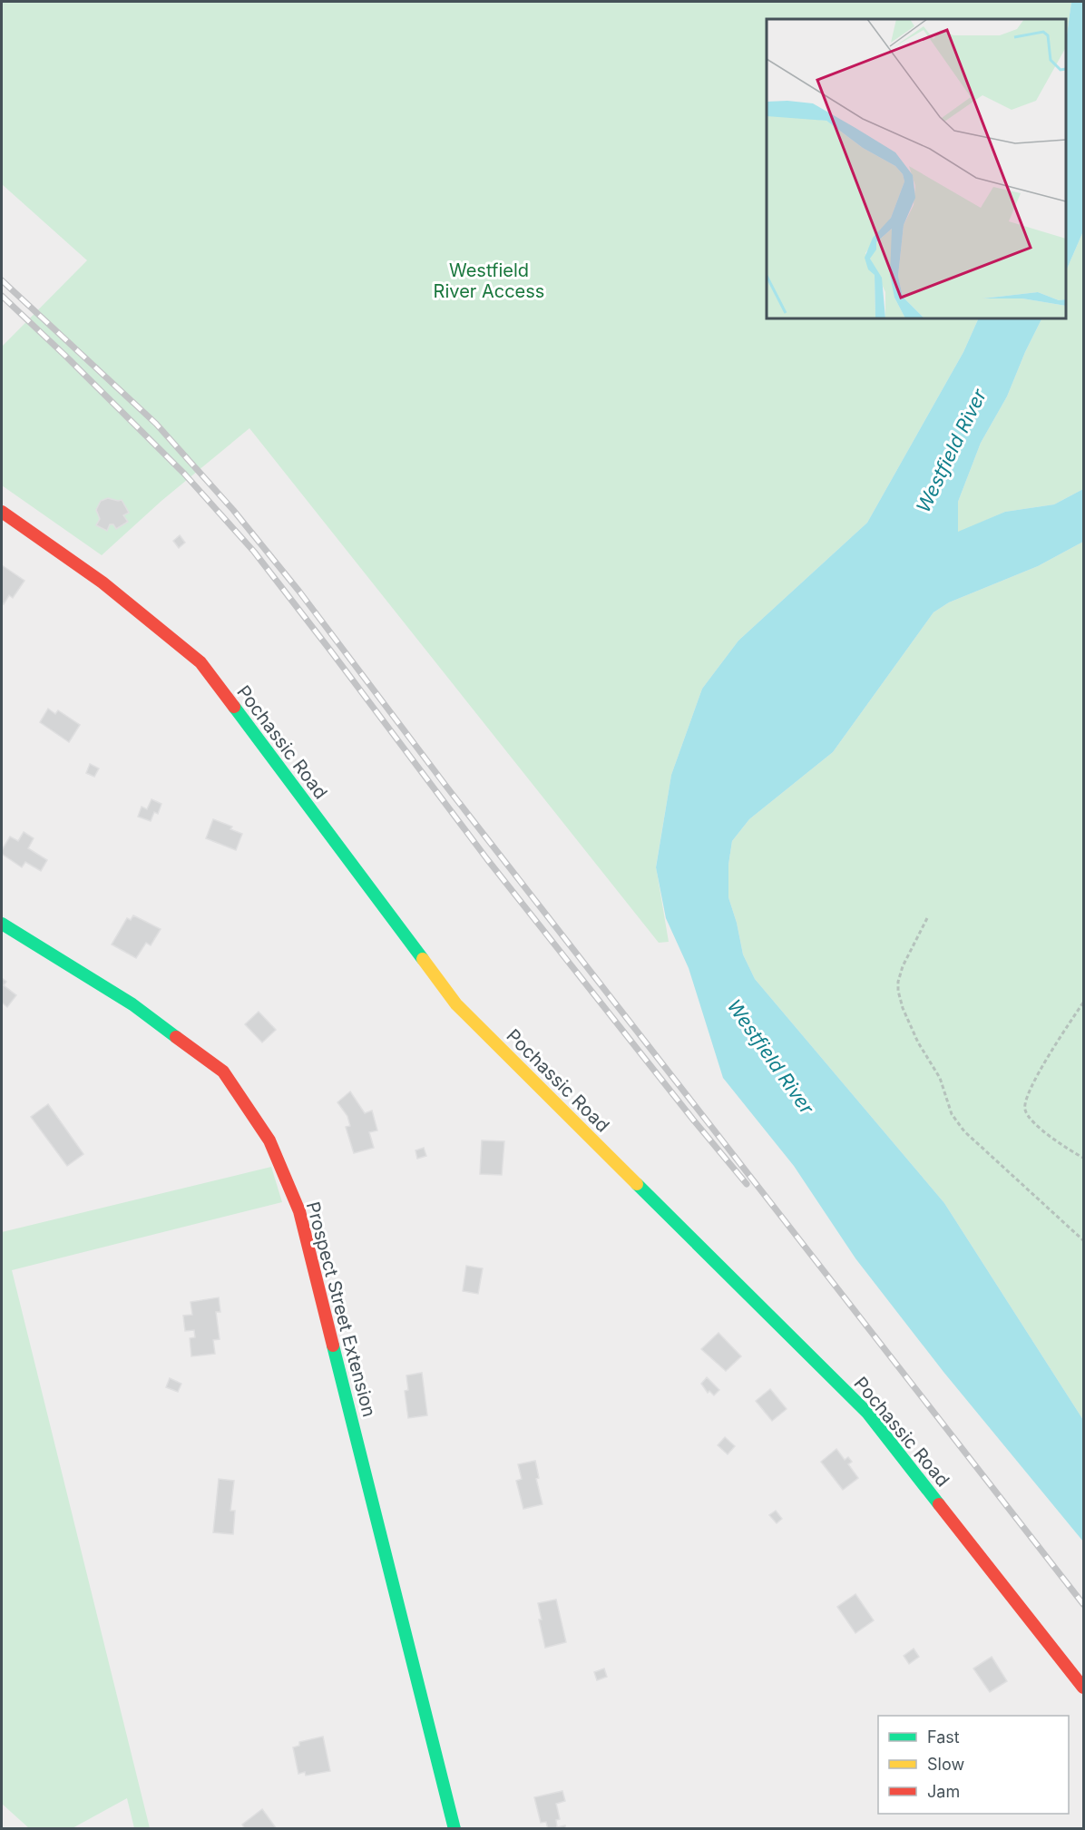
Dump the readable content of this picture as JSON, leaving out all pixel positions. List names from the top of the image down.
{
  "streets": {
    "street": ["Pochassic Road", "Prospect Street Extension"]
  },
  "water": ["Westfield River"],
  "parks": ["Westfield River Access"],
  "legend": ["Fast", "Slow", "Jam"]
}
